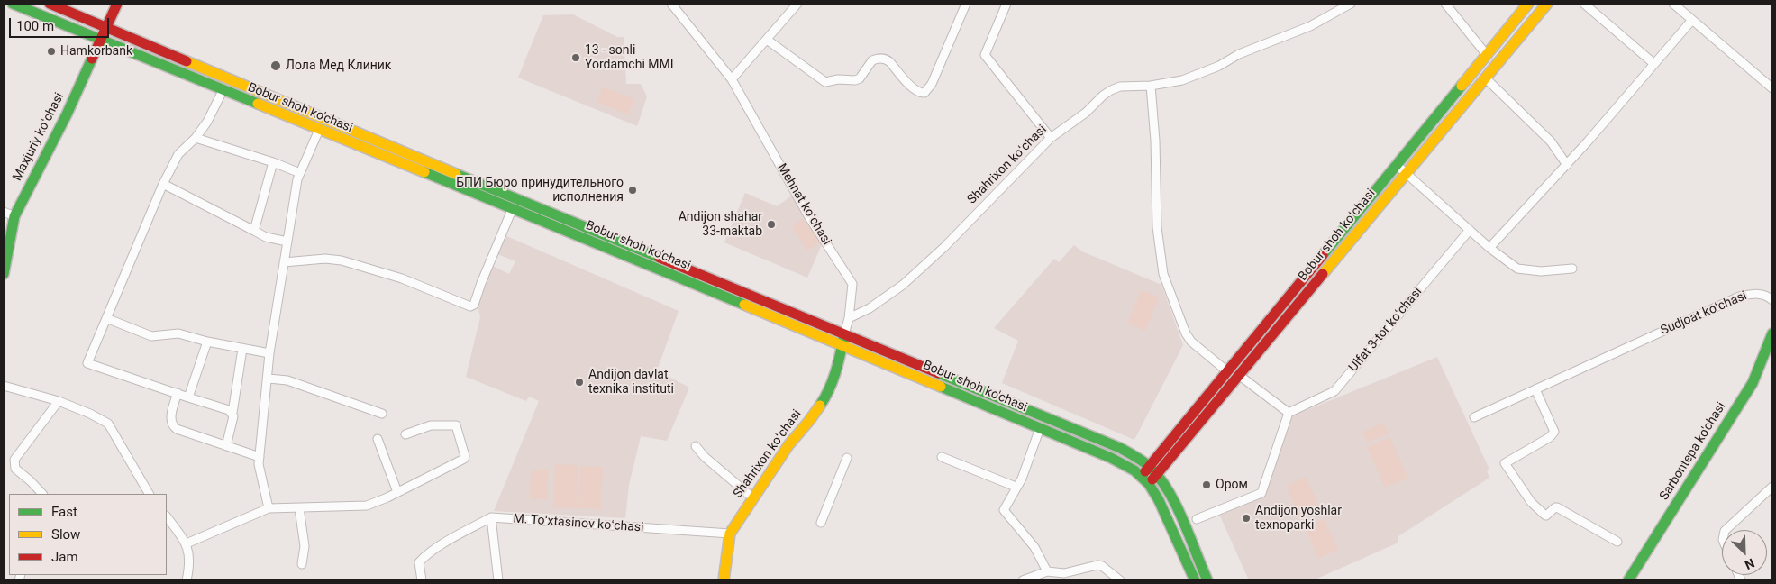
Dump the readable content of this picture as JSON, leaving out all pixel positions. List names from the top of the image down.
{
  "streets": {
    "main road": [
      "Bobur shoh ko'chasi",
      "Maxjuriy koʻchasi",
      "Shahrixon koʻchasi",
      "Bobur shoh koʻchasi",
      "Sarbontepa ko'chasi"
    ],
    "street": [
      "Mehnat koʻchasi",
      "Sudjoat koʻchasi",
      "Ulfat 3-tor koʻchasi",
      "M. Toʻxtasinov koʻchasi"
    ]
  },
  "crossings": [
    ["Bobur shoh ko'chasi", "Maxjuriy koʻchasi"],
    ["Bobur shoh ko'chasi", "Shahrixon koʻchasi"],
    ["Bobur shoh ko'chasi", "Mehnat koʻchasi"],
    ["Bobur shoh ko'chasi", "Bobur shoh koʻchasi"],
    ["Shahrixon koʻchasi", "Mehnat koʻchasi"],
    ["Shahrixon koʻchasi", "M. Toʻxtasinov koʻchasi"]
  ],
  "places": [
    "Hamkorbank",
    "13 - sonli Yordamchi MMI",
    "Лола Мед Клиник",
    "БПИ Бюро принудительного исполнения",
    "Andijon shahar 33-maktab",
    "Andijon davlat texnika instituti",
    "Ором",
    "Andijon yoshlar texnoparki"
  ],
  "legend": ["Fast", "Slow", "Jam"],
  "scale_bar": "100 m",
  "north": "bottom right"
}
